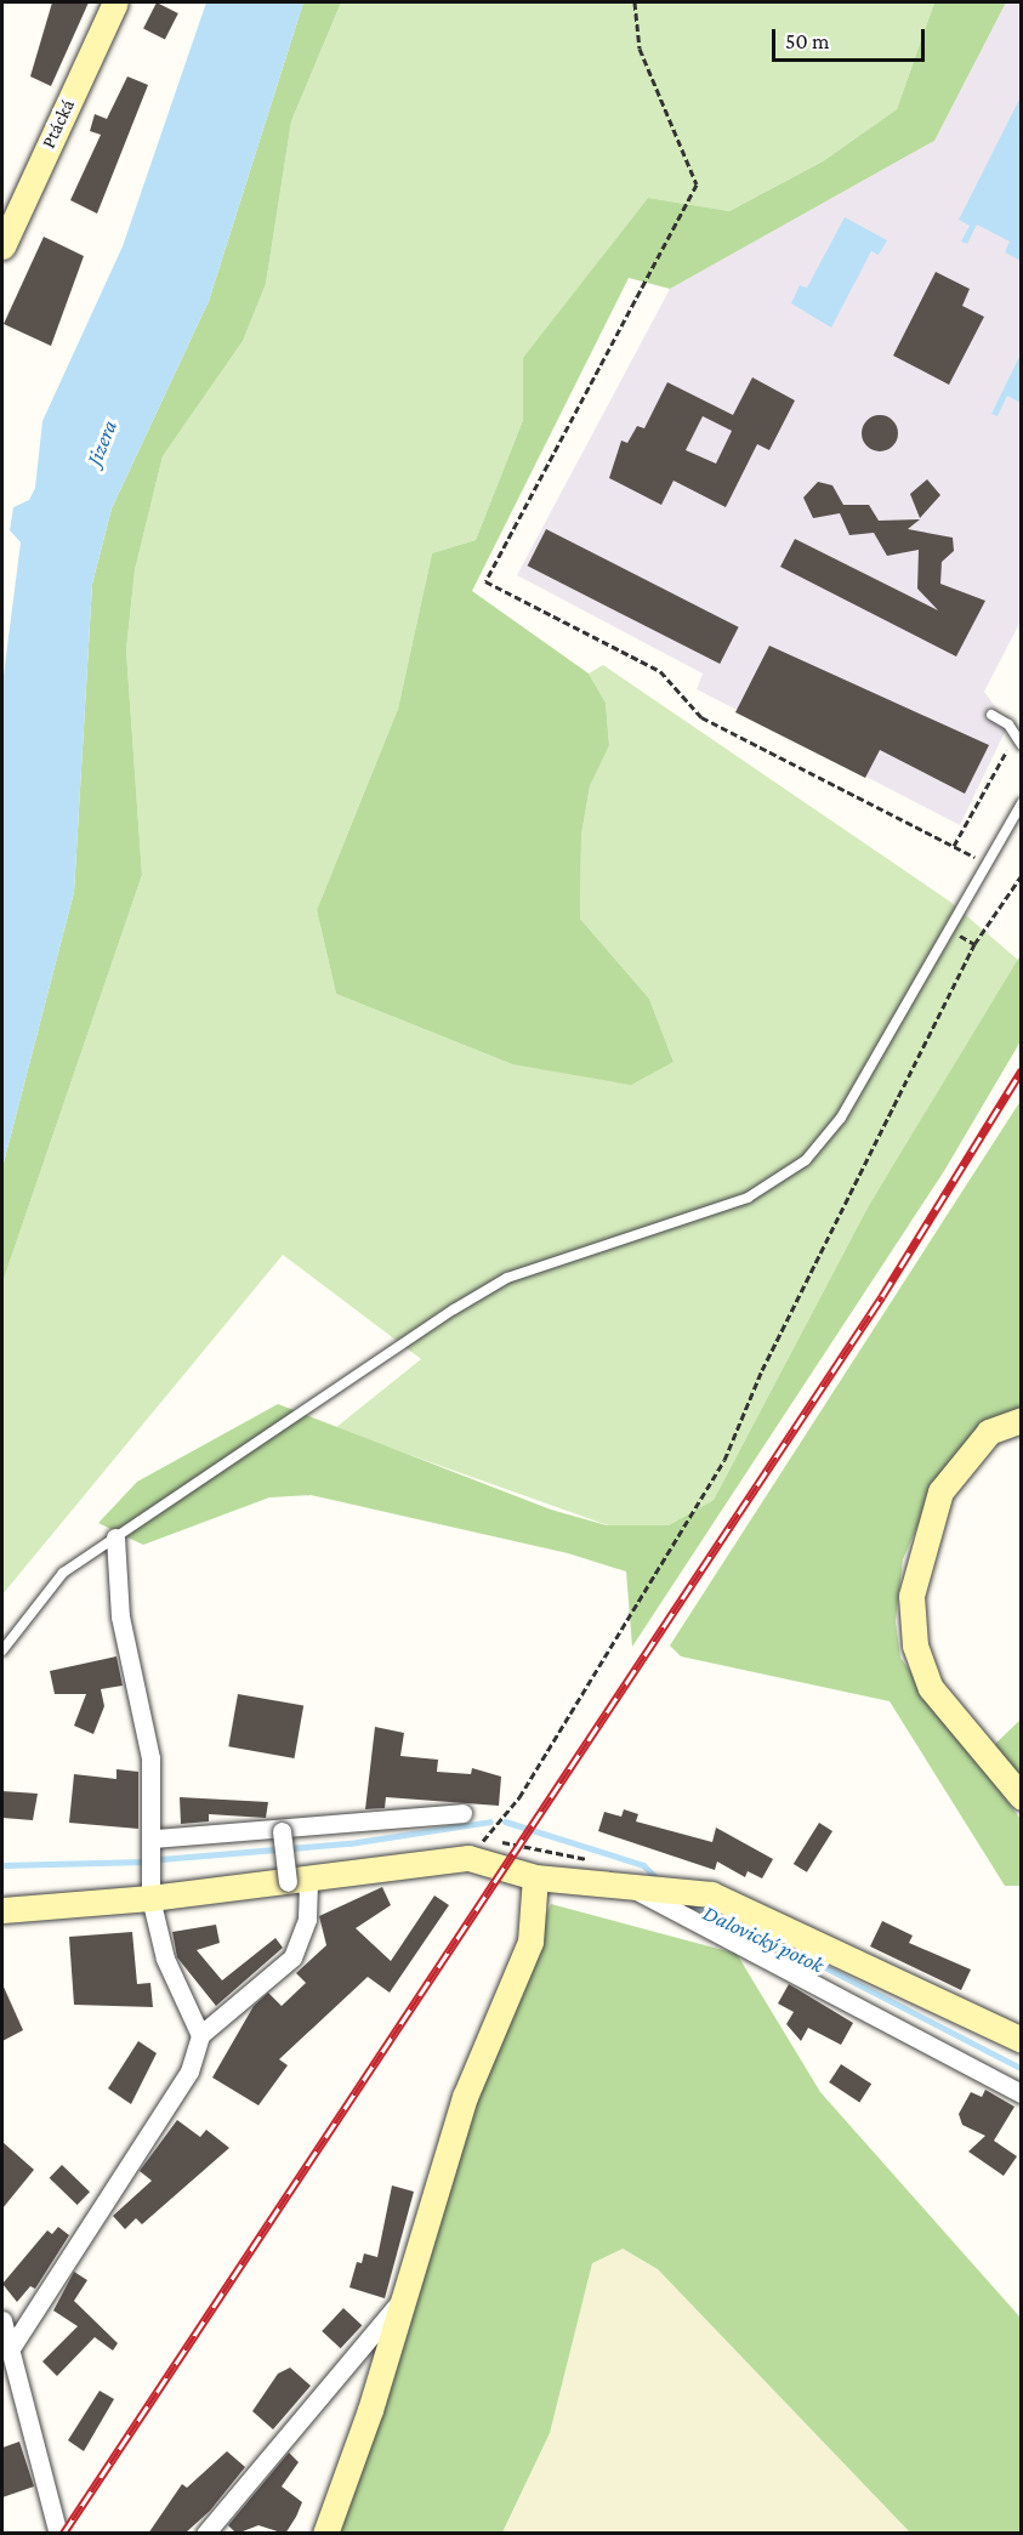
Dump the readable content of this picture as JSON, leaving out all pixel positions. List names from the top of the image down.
{
  "streets": {
    "main road": ["Ptácká"]
  },
  "water": ["Jizera", "Dalovický potok"],
  "scale_bar": "50 m"
}
